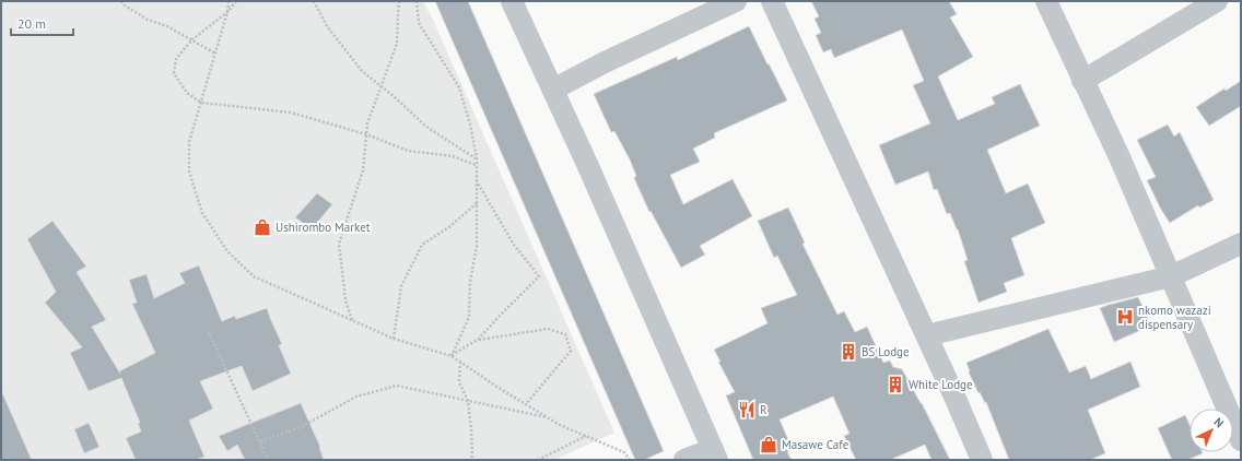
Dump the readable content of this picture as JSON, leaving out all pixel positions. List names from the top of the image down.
{
  "places": {
    "shop": ["Ushirombo Market", "Masawe Cafe"],
    "hospital": ["nkomo wazazi dispensary"],
    "building": ["BS Lodge", "White Lodge"],
    "restaurant": ["R"]
  },
  "scale_bar": "20 m",
  "north": "top right"
}
